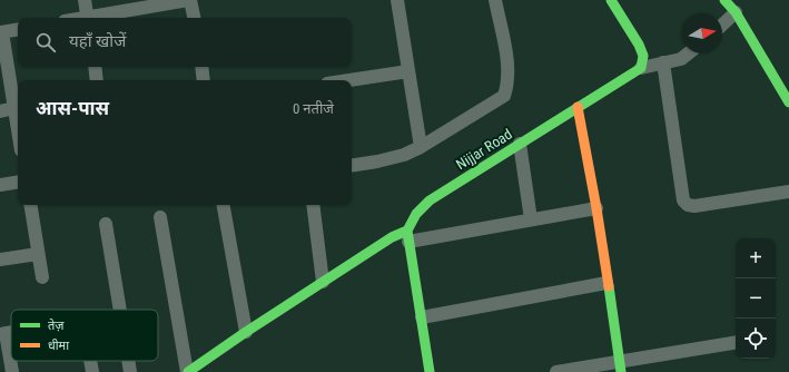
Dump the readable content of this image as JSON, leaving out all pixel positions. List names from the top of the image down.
{
  "streets": {
    "street": ["Nijjar Road"]
  },
  "legend": ["तेज़", "धीमा"],
  "north": "right",
  "page": {
    "search": "यहाँ खोजें",
    "heading": ["आस-पास", "0 नतीजे"],
    "map_buttons": ["+", "−"]
  }
}
